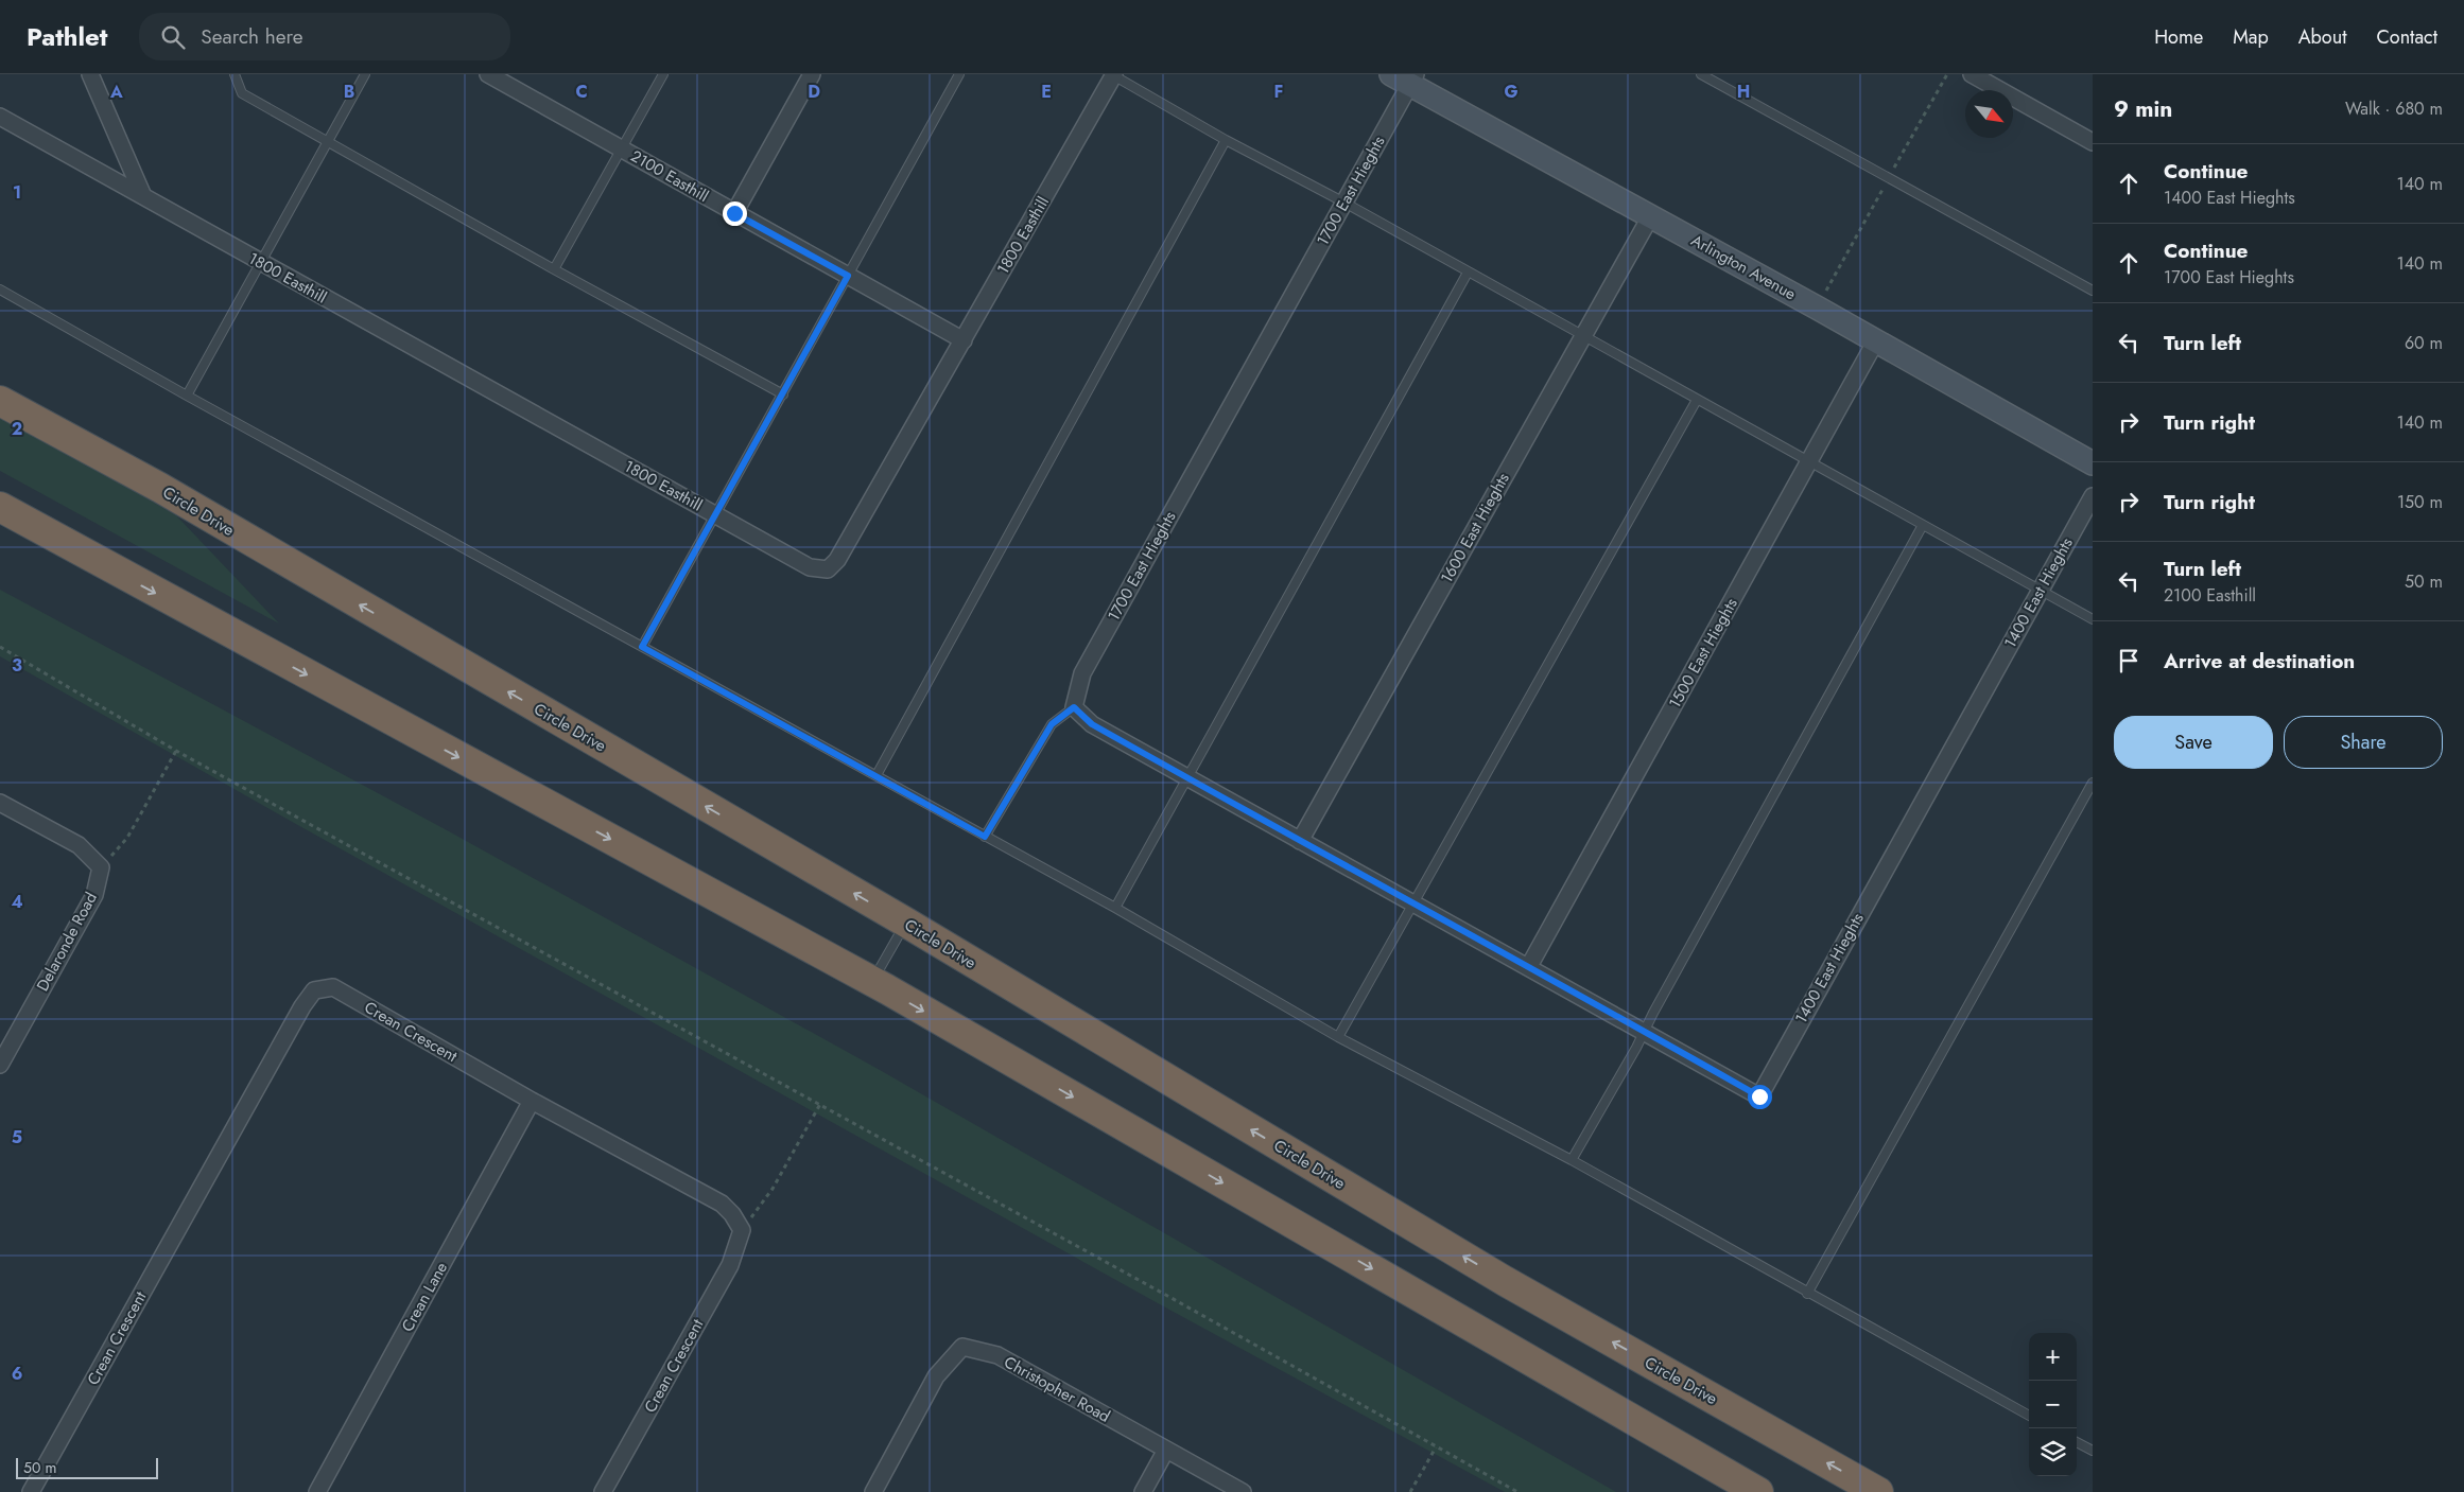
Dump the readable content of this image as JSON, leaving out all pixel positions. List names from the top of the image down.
{
  "streets": {
    "highway": ["Circle Drive"],
    "street": [
      "2100 Easthill",
      "1700 East Hieghts",
      "1800 Easthill",
      "Arlington Avenue",
      "1600 East Hieghts",
      "1400 East Hieghts",
      "1500 East Hieghts",
      "Delaronde Road",
      "Crean Crescent",
      "Crean Lane",
      "Christopher Road"
    ]
  },
  "crossings": [
    ["2100 Easthill", "1800 Easthill"],
    ["1700 East Hieghts", "Arlington Avenue"],
    ["Arlington Avenue", "1600 East Hieghts"],
    ["Arlington Avenue", "1500 East Hieghts"],
    ["1400 East Hieghts", "1500 East Hieghts"],
    ["Crean Crescent", "Crean Lane"]
  ],
  "scale_bar": "50 m",
  "north": "bottom right",
  "page": {
    "header": "Pathlet",
    "search": "Search here",
    "nav": [
      "Home",
      "Map",
      "About",
      "Contact"
    ],
    "heading": ["9 min", "Walk · 680 m"],
    "list": [
      ["Continue", "1400 East Hieghts", "140 m"],
      ["Continue", "1700 East Hieghts", "140 m"],
      ["Turn left", "60 m"],
      ["Turn right", "140 m"],
      ["Turn right", "150 m"],
      ["Turn left", "2100 Easthill", "50 m"],
      "Arrive at destination"
    ],
    "buttons": ["Save", "Share"],
    "map_buttons": ["+", "−"],
    "scale": "50 m"
  },
  "grid": {
    "columns": [
      "A",
      "B",
      "C",
      "D",
      "E",
      "F",
      "G",
      "H"
    ],
    "rows": [
      "1",
      "2",
      "3",
      "4",
      "5",
      "6"
    ]
  }
}
